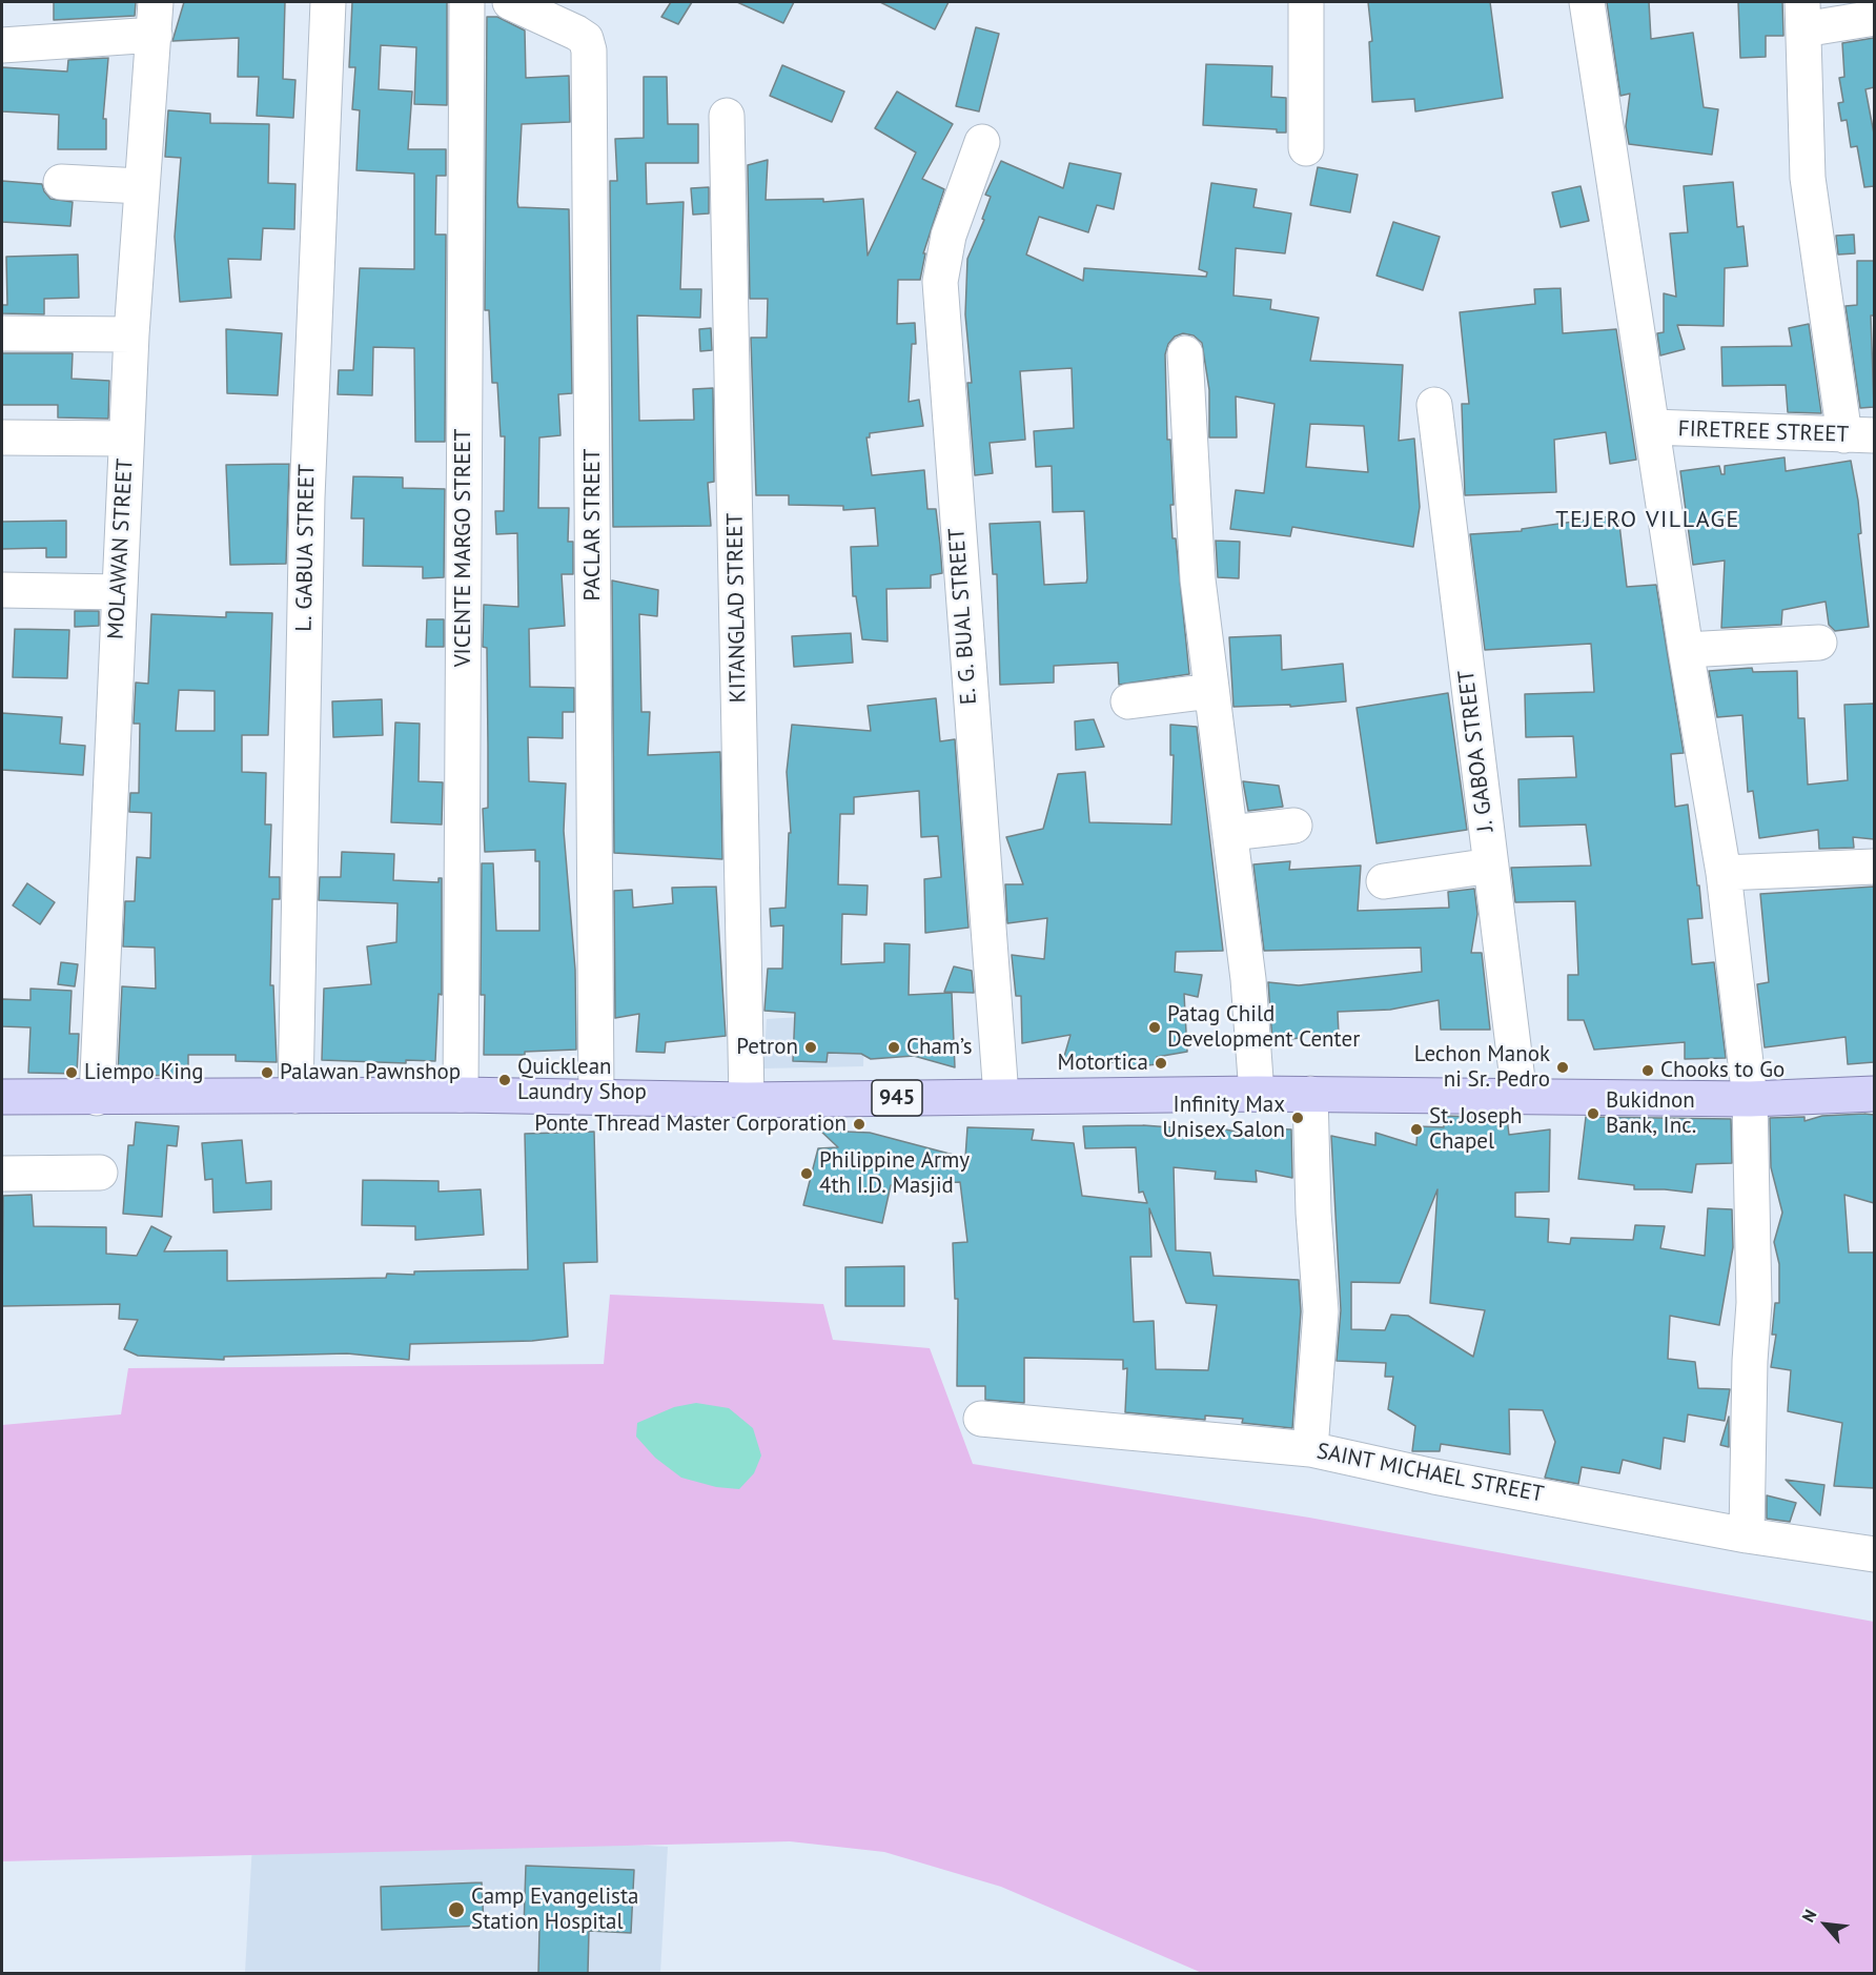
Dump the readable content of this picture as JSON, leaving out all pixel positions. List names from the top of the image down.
{
  "streets": {
    "main road": ["945"],
    "street": [
      "FIRETREE STREET",
      "PACLAR STREET",
      "L. GABUA STREET",
      "VICENTE MARGO STREET",
      "MOLAWAN STREET",
      "KITANGLAD STREET",
      "E. G. BUAL STREET",
      "J. GABOA STREET",
      "SAINT MICHAEL STREET"
    ]
  },
  "crossings": [
    ["PACLAR STREET", "945"],
    ["L. GABUA STREET", "945"],
    ["VICENTE MARGO STREET", "945"],
    ["MOLAWAN STREET", "945"],
    ["KITANGLAD STREET", "945"],
    ["E. G. BUAL STREET", "945"],
    ["J. GABOA STREET", "945"]
  ],
  "districts": ["TEJERO VILLAGE"],
  "places": [
    "Patag Child Development Center",
    "Petron",
    "Cham’s",
    "Motortica",
    "Lechon Manok ni Sr. Pedro",
    "Chooks to Go",
    "Liempo King",
    "Palawan Pawnshop",
    "Quicklean Laundry Shop",
    "Bukidnon Bank, Inc.",
    "Infinity Max Unisex Salon",
    "Ponte Thread Master Corporation",
    "St. Joseph Chapel",
    "Philippine Army 4th I.D. Masjid",
    "Camp Evangelista Station Hospital"
  ],
  "north": "top left"
}
